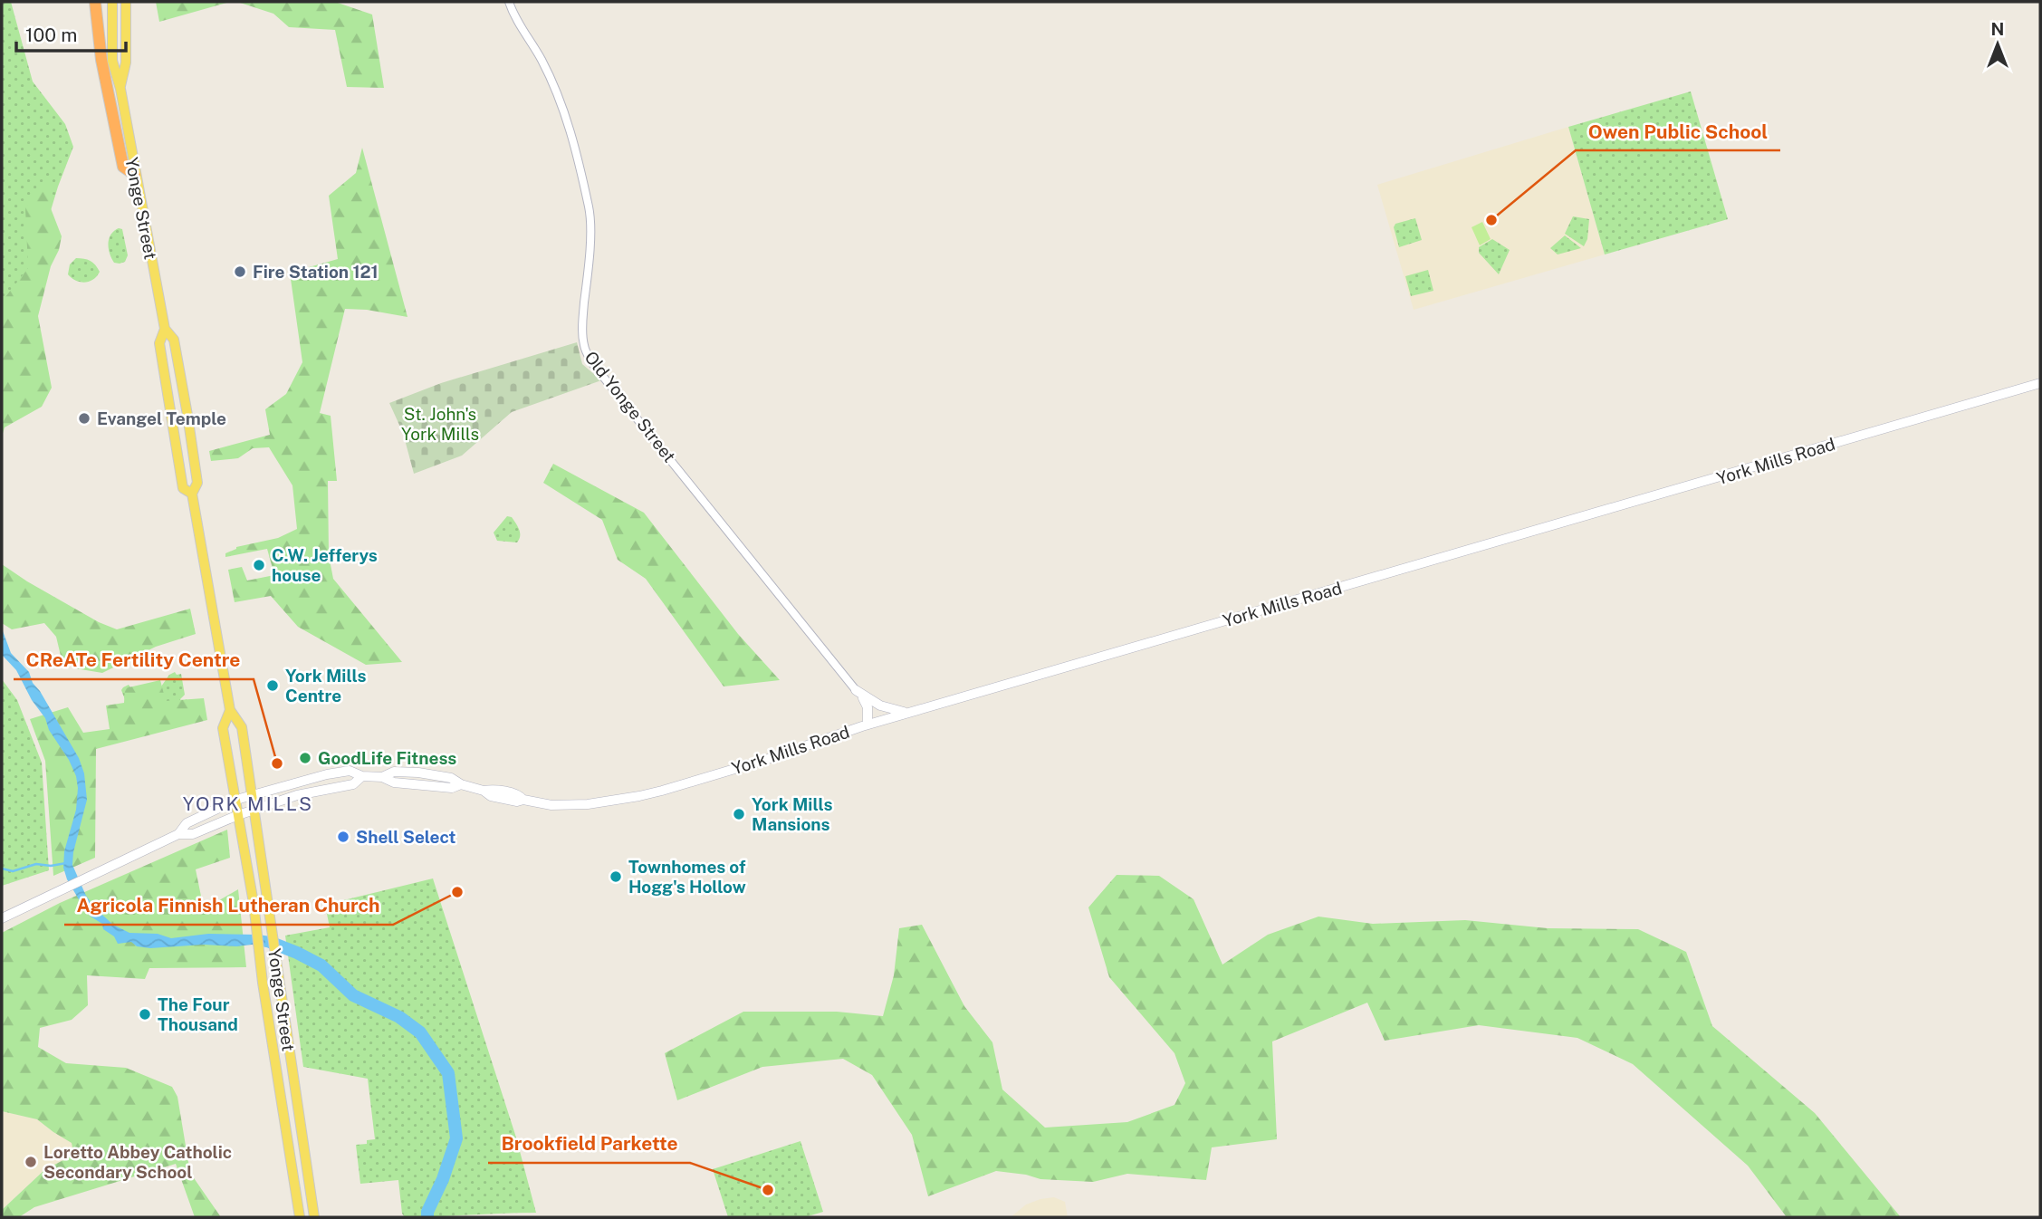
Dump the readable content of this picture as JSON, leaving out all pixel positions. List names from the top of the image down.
{
  "streets": {
    "main road": ["Yonge Street", "York Mills Road"],
    "street": ["Old Yonge Street"]
  },
  "crossings": [
    ["Yonge Street", "York Mills Road"]
  ],
  "districts": ["YORK MILLS"],
  "parks": ["St. John's York Mills"],
  "places": [
    "Owen Public School",
    "Fire Station 121",
    "Evangel Temple",
    "C.W. Jefferys house",
    "York Mills Centre",
    "GoodLife Fitness",
    "CReATe Fertility Centre",
    "York Mills Mansions",
    "Shell Select",
    "Townhomes of Hogg's Hollow",
    "Agricola Finnish Lutheran Church",
    "The Four Thousand",
    "Loretto Abbey Catholic Secondary School",
    "Brookfield Parkette"
  ],
  "scale_bar": "100 m",
  "north": "top"
}
